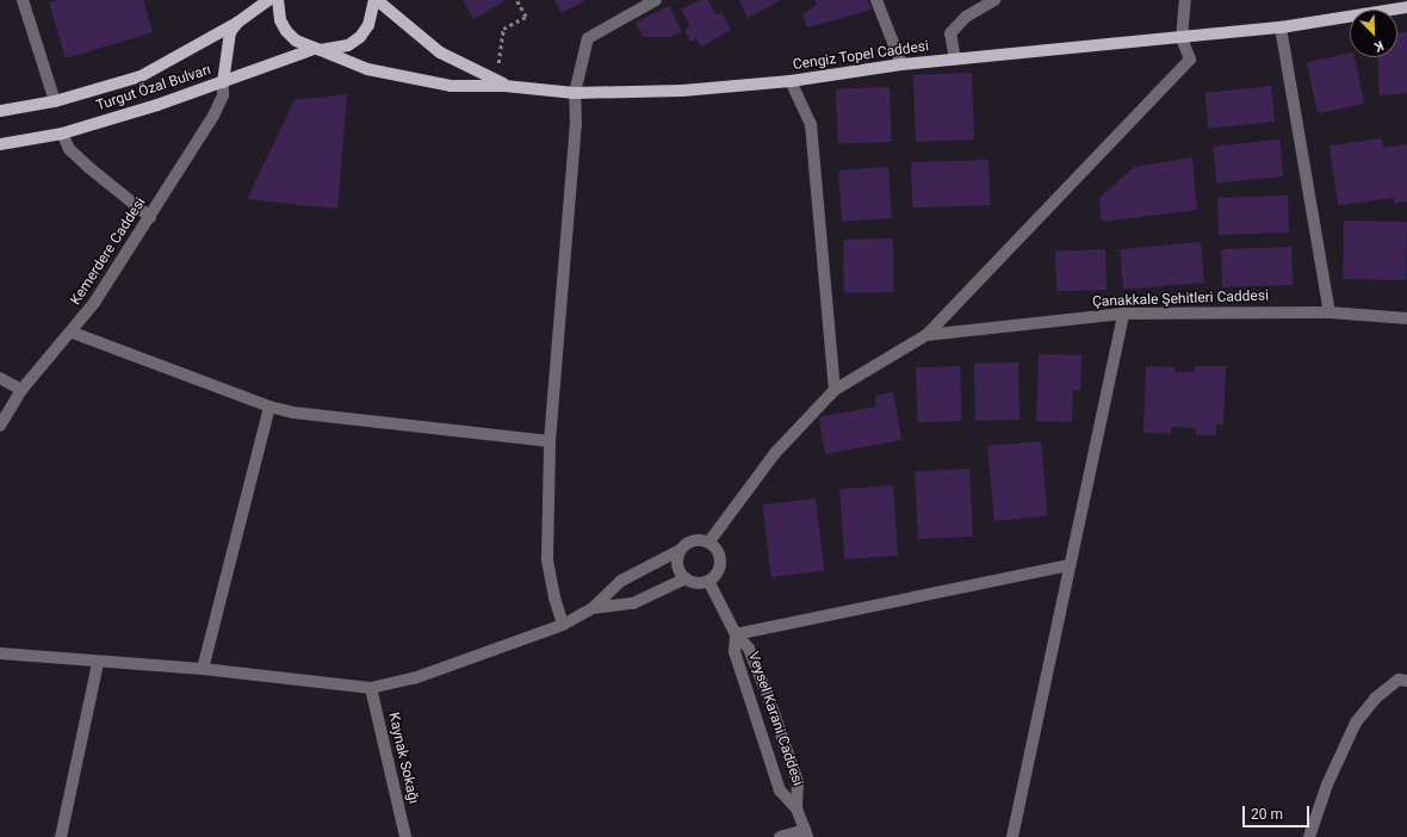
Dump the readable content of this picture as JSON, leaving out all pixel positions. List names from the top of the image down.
{
  "streets": {
    "main road": ["Cengiz Topel Caddesi", "Turgut Özal Bulvarı"],
    "street": [
      "Kemerdere Caddesi",
      "Çanakkale Şehitleri Caddesi",
      "Veysel Karani Caddesi",
      "Kaynak Sokağı"
    ]
  },
  "crossings": [
    ["Cengiz Topel Caddesi", "Turgut Özal Bulvarı"],
    ["Turgut Özal Bulvarı", "Kemerdere Caddesi"]
  ],
  "scale_bar": "20 m",
  "north": "bottom right"
}
